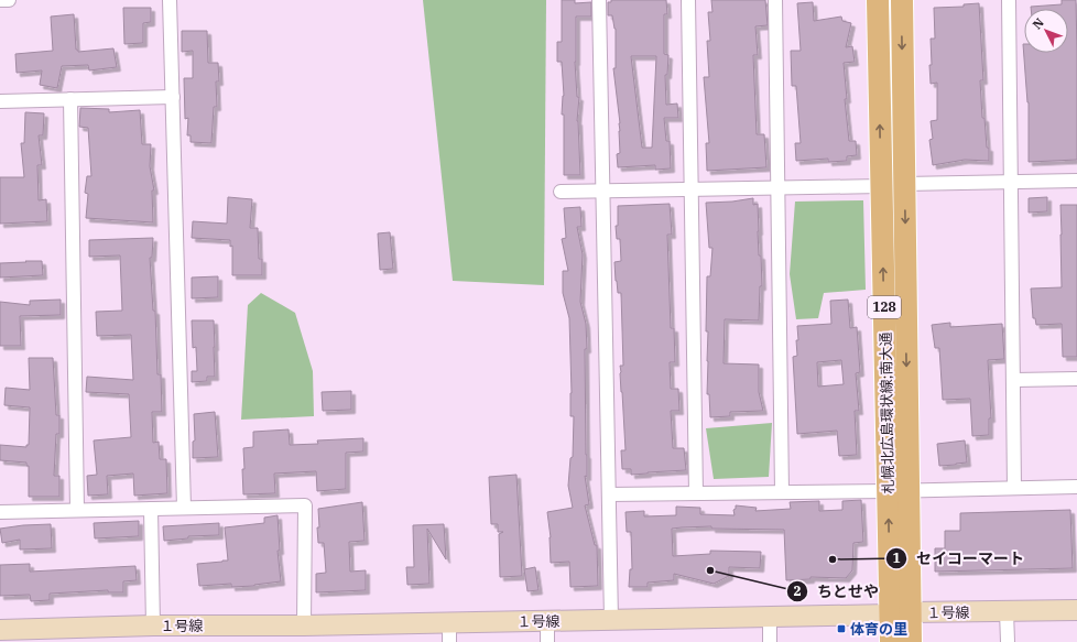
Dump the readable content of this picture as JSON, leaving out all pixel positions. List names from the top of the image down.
{
  "streets": {
    "main road": ["128", "札幌北広島環状線;南大通"],
    "street": ["１号線"]
  },
  "crossings": [
    ["札幌北広島環状線;南大通", "１号線"]
  ],
  "places": {
    "other": ["セイコーマート", "ちとせや"],
    "transit": ["体育の里"]
  },
  "north": "top left"
}
